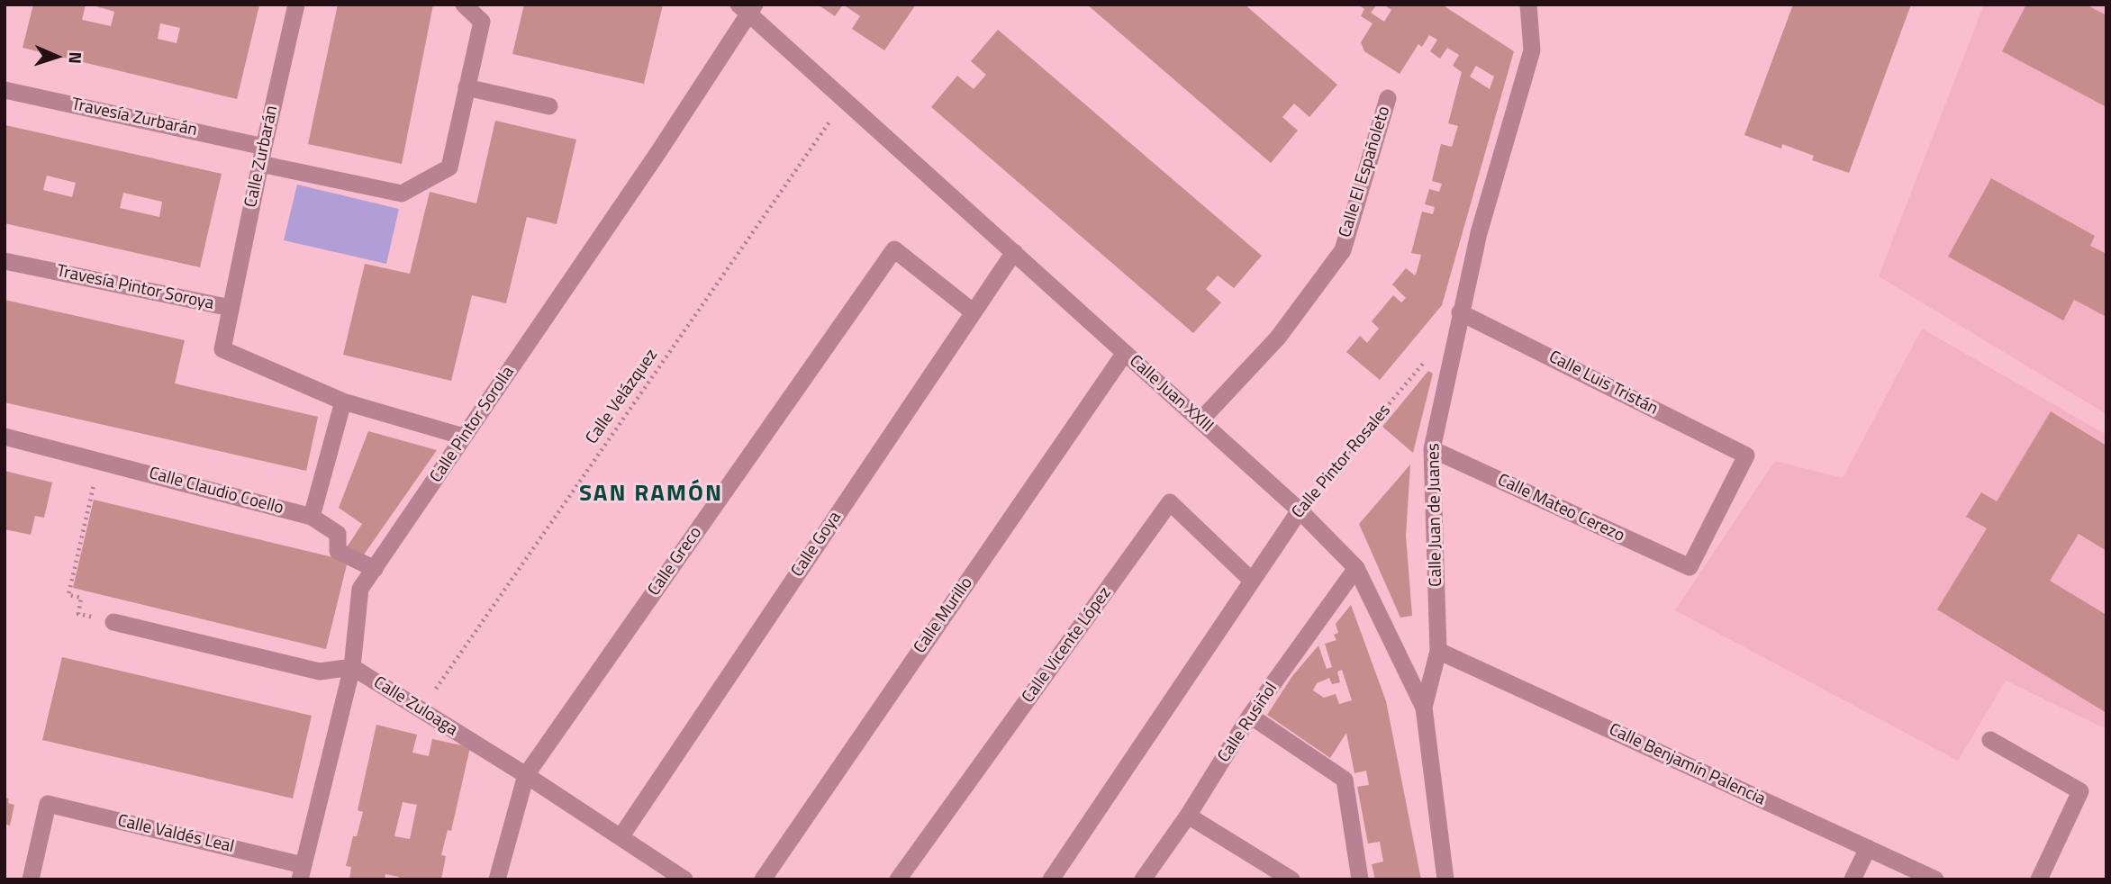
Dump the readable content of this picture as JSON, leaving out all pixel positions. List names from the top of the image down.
{
  "streets": {
    "street": [
      "Travesía Zurbarán",
      "Calle Zurbarán",
      "Calle El Españoleto",
      "Travesía Pintor Soroya",
      "Calle Luis Tristán",
      "Calle Juan XXIII",
      "Calle Pintor Sorolla",
      "Calle Pintor Rosales",
      "Calle Claudio Coello",
      "Calle Mateo Cerezo",
      "Calle Juan de Juanes",
      "Calle Goya",
      "Calle Greco",
      "Calle Murillo",
      "Calle Vicente López",
      "Calle Zuloaga",
      "Calle Rusiñol",
      "Calle Benjamín Palencia",
      "Calle Valdés Leal"
    ],
    "path": ["Calle Velázquez"]
  },
  "crossings": [
    ["Travesía Zurbarán", "Calle Zurbarán"],
    ["Calle Zurbarán", "Travesía Pintor Soroya"],
    ["Calle El Españoleto", "Calle Juan XXIII"],
    ["Travesía Pintor Soroya", "Calle Pintor Sorolla"],
    ["Calle Luis Tristán", "Calle Mateo Cerezo"],
    ["Calle Luis Tristán", "Calle Juan de Juanes"],
    ["Calle Juan XXIII", "Calle Velázquez"],
    ["Calle Juan XXIII", "Calle Pintor Sorolla"],
    ["Calle Juan XXIII", "Calle Pintor Rosales"],
    ["Calle Juan XXIII", "Calle Juan de Juanes"],
    ["Calle Juan XXIII", "Calle Goya"],
    ["Calle Juan XXIII", "Calle Murillo"],
    ["Calle Juan XXIII", "Calle Rusiñol"],
    ["Calle Velázquez", "Calle Zuloaga"],
    ["Calle Pintor Sorolla", "Calle Claudio Coello"],
    ["Calle Pintor Sorolla", "Calle Zuloaga"],
    ["Calle Pintor Sorolla", "Calle Valdés Leal"],
    ["Calle Pintor Rosales", "Calle Vicente López"],
    ["Calle Mateo Cerezo", "Calle Juan de Juanes"],
    ["Calle Juan de Juanes", "Calle Benjamín Palencia"],
    ["Calle Goya", "Calle Greco"],
    ["Calle Goya", "Calle Zuloaga"],
    ["Calle Greco", "Calle Zuloaga"]
  ],
  "districts": ["SAN RAMÓN"],
  "north": "right"
}
